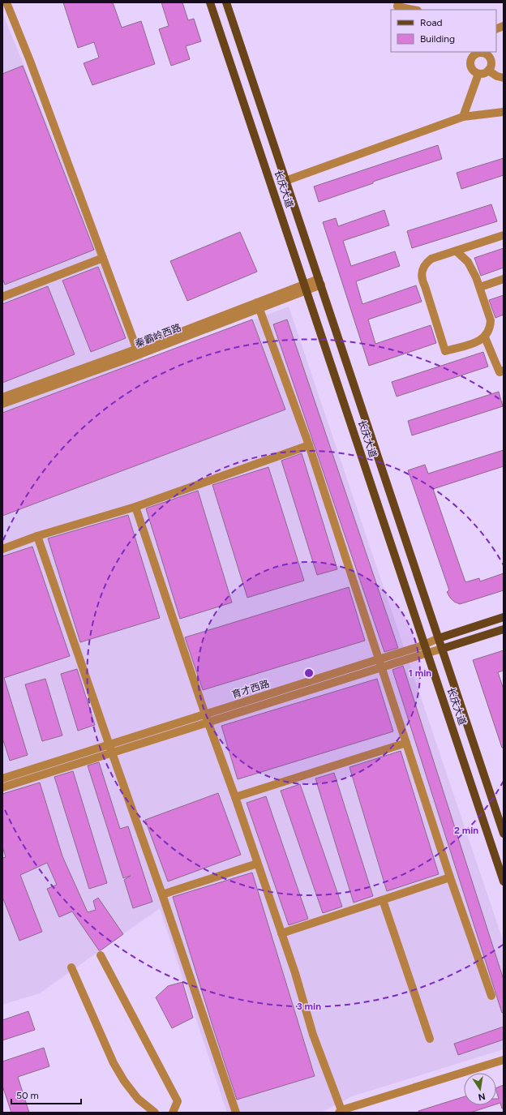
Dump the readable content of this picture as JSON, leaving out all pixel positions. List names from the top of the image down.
{
  "streets": {
    "main road": ["长庆大道", "育才西路"],
    "street": ["秦霸岭西路"]
  },
  "crossings": [
    ["长庆大道", "秦霸岭西路"],
    ["长庆大道", "育才西路"]
  ],
  "legend": ["Road", "Building"],
  "scale_bar": "50 m",
  "north": "bottom",
  "rings": ["1 min", "2 min", "3 min"]
}
